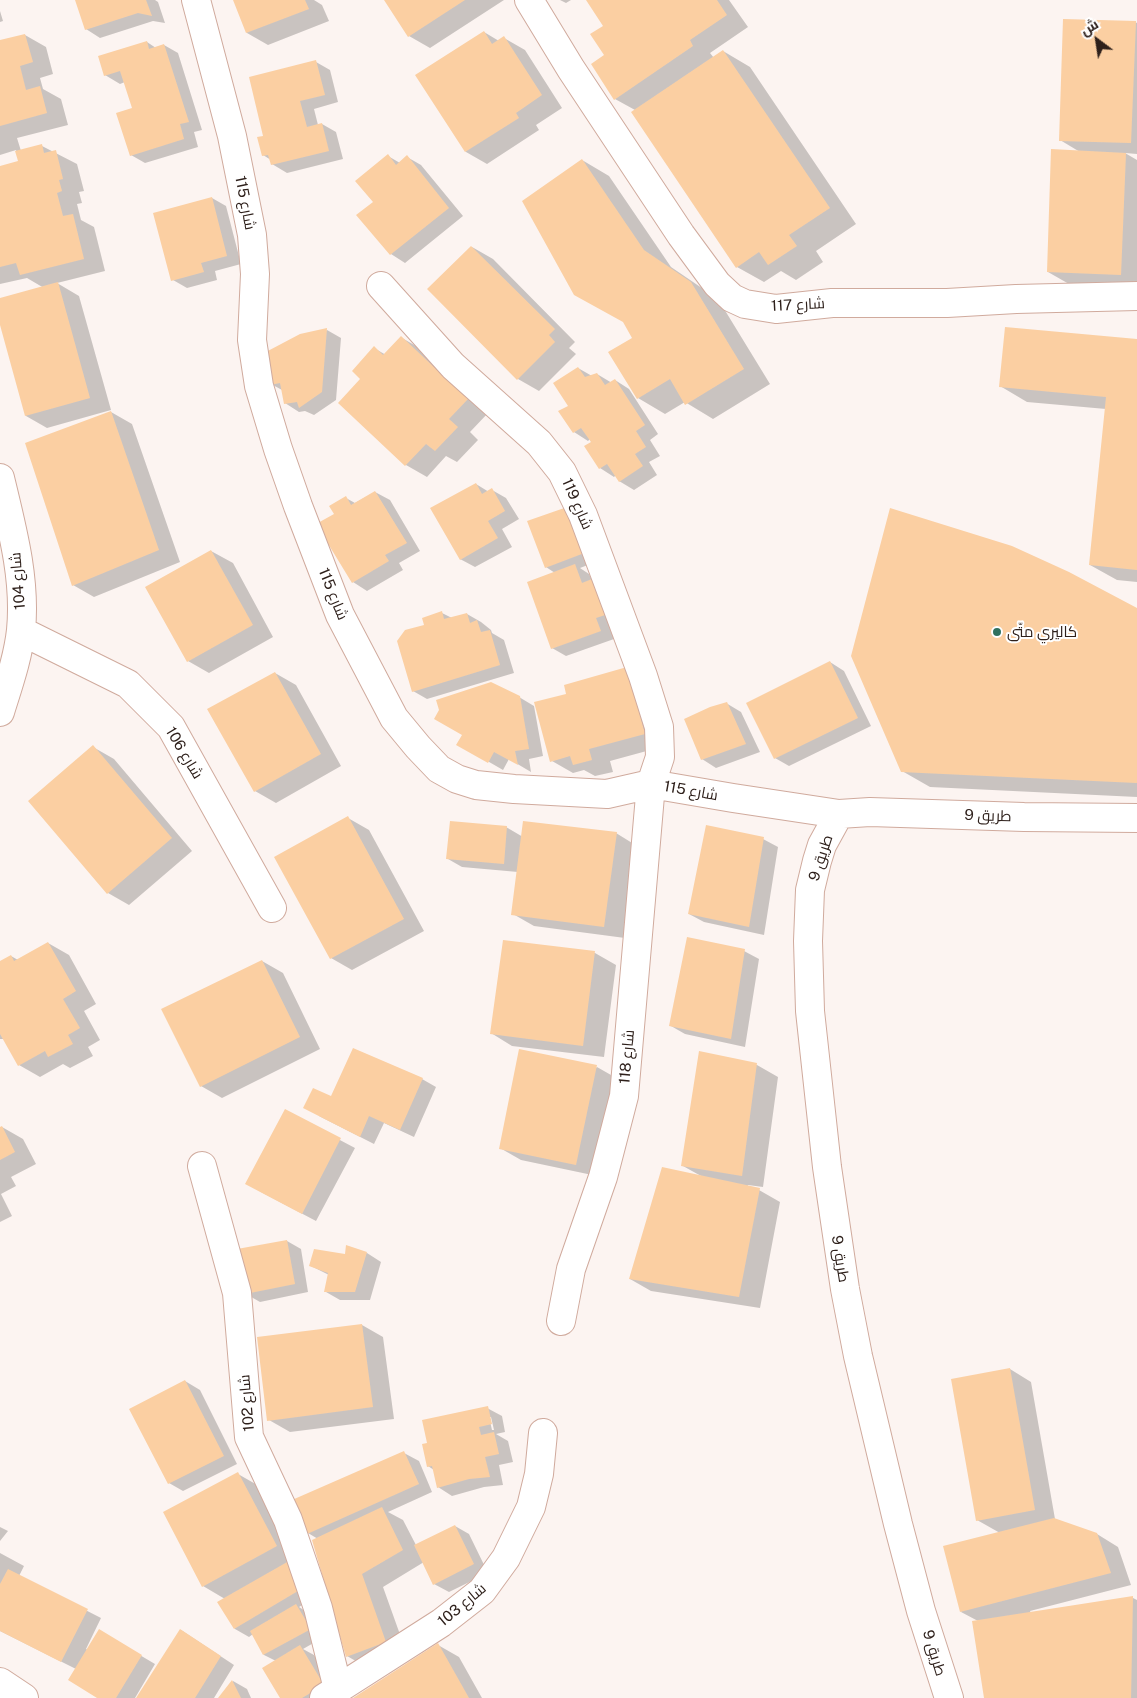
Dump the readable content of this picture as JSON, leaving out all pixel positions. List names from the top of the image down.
{
  "streets": {
    "street": [
      "شارع 115",
      "شارع 117",
      "شارع 119",
      "شارع 104",
      "شارع 106",
      "9 طريق",
      "طريق 9",
      "شارع 118",
      "شارع 102",
      "شارع 103"
    ]
  },
  "crossings": [
    ["شارع 115", "شارع 119"],
    ["شارع 115", "9 طريق"],
    ["شارع 115", "طريق 9"],
    ["شارع 115", "شارع 118"],
    ["شارع 119", "شارع 118"],
    ["شارع 104", "شارع 106"],
    ["9 طريق", "طريق 9"],
    ["شارع 102", "شارع 103"]
  ],
  "places": ["كاليري متّى"],
  "north": "top left"
}
